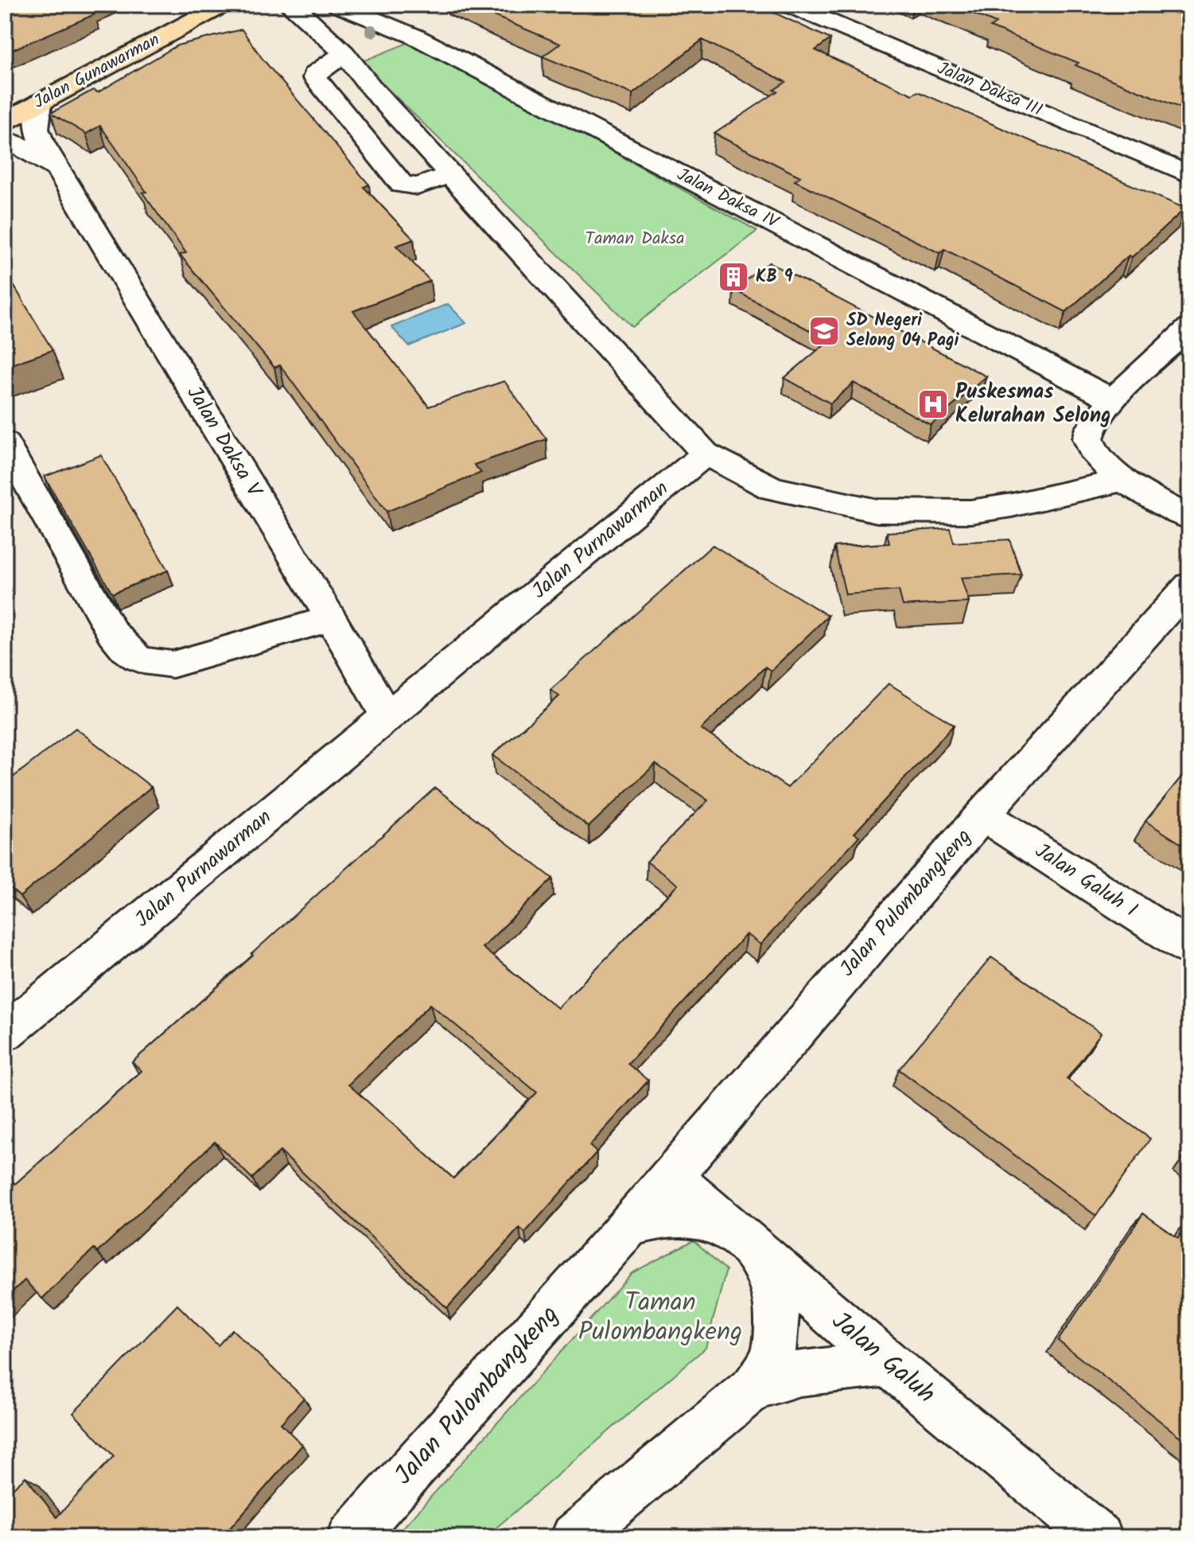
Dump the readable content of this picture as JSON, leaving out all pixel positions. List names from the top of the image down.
{
  "streets": {
    "main road": ["Jalan Gunawarman"],
    "street": [
      "Jalan Daksa III",
      "Jalan Daksa IV",
      "Jalan Daksa V",
      "Jalan Purnawarman",
      "Jalan Galuh I",
      "Jalan Pulombangkeng",
      "Jalan Galuh"
    ]
  },
  "crossings": [
    ["Jalan Gunawarman", "Jalan Daksa V"],
    ["Jalan Daksa V", "Jalan Purnawarman"],
    ["Jalan Galuh I", "Jalan Pulombangkeng"],
    ["Jalan Pulombangkeng", "Jalan Galuh"]
  ],
  "parks": ["Taman Daksa", "Taman Pulombangkeng"],
  "places": {
    "building": ["KB 9"],
    "school or university": ["SD Negeri Selong 04 Pagi"],
    "hospital": ["Puskesmas Kelurahan Selong"]
  }
}
